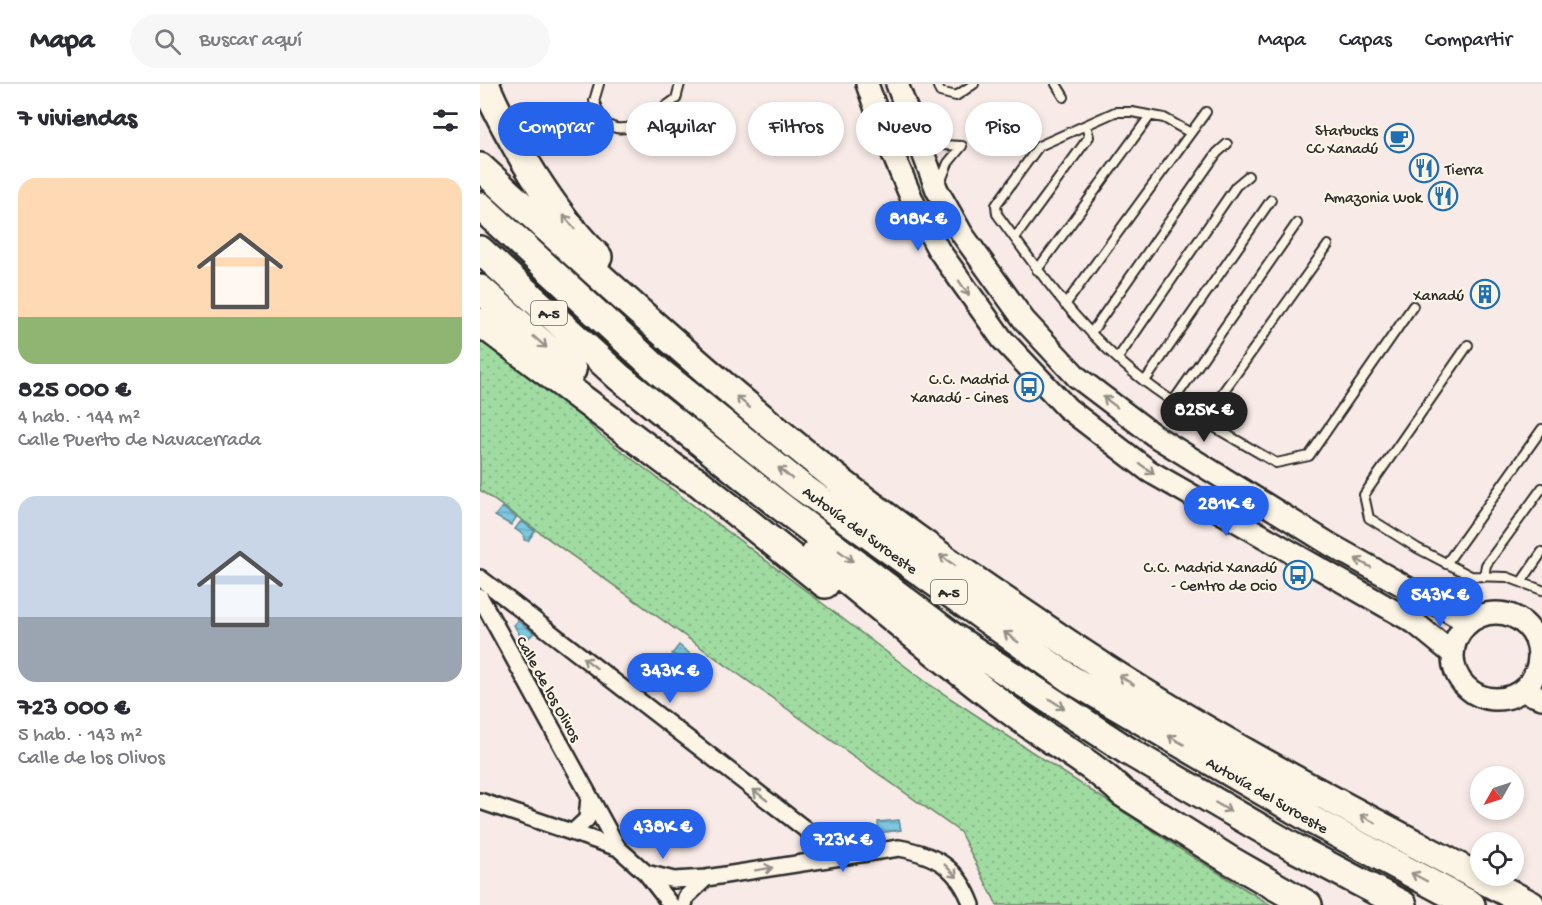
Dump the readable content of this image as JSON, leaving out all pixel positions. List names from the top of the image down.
{
  "streets": {
    "highway": ["A-5", "Autovía del Suroeste"],
    "street": ["Calle de los Olivos"]
  },
  "places": {
    "cafe": ["Starbucks CC Xanadú"],
    "restaurant": ["Tierra", "Amazonia Wok"],
    "building": ["Xanadú"],
    "bus stop": ["C.C. Madrid Xanadú - Cines", "C.C. Madrid Xanadú - Centro de Ocio"]
  },
  "north": "bottom left",
  "page": {
    "header": "Mapa",
    "search": "Buscar aquí",
    "nav": ["Mapa", "Capas", "Compartir"],
    "heading": "7 viviendas",
    "chip": [
      "Comprar",
      "Alquilar",
      "Filtros",
      "Nuevo",
      "Piso"
    ],
    "list": [
      {
        "name": "825 000 €",
        "note": "4 hab. · 144 m² · Calle Puerto de Navacerrada"
      },
      {
        "name": "723 000 €",
        "note": "5 hab. · 143 m² · Calle de los Olivos"
      }
    ],
    "price": [
      "818K €",
      "825K €",
      "281K €",
      "543K €",
      "343K €",
      "438K €",
      "723K €"
    ]
  }
}
